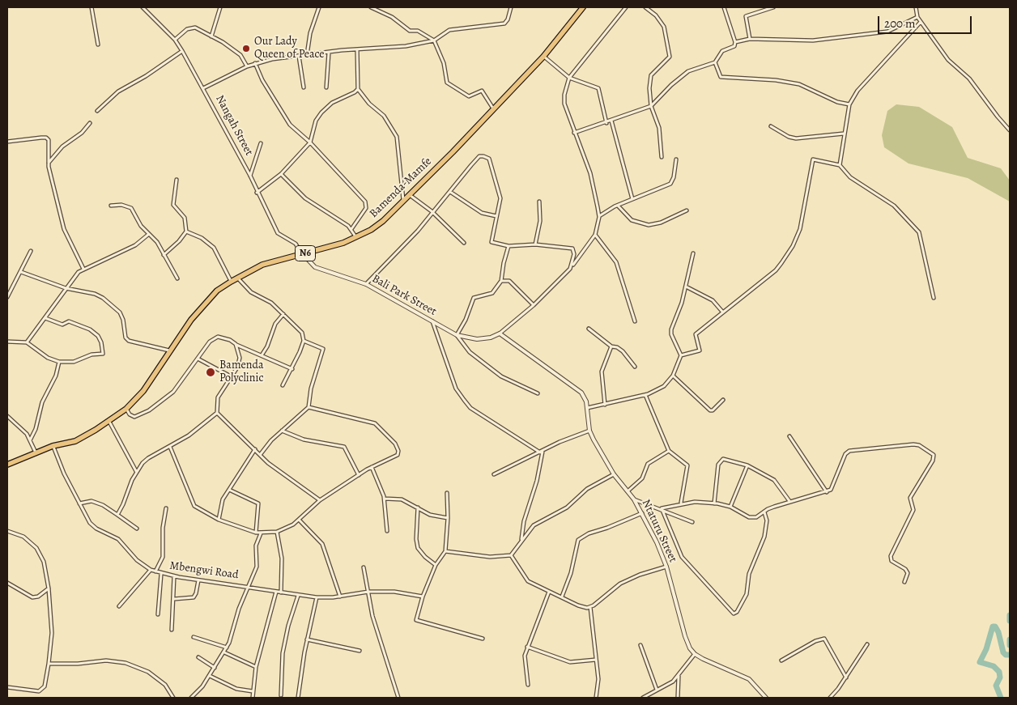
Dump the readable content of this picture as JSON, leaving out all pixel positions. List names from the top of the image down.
{
  "streets": {
    "highway": ["Bamenda-Mamfe", "N6"],
    "street": [
      "Nangah Street",
      "Bali Park Street",
      "Ntaturu Street",
      "Mbengwi Road"
    ]
  },
  "crossings": [
    ["Nangah Street", "Bamenda-Mamfe"],
    ["Nangah Street", "Bali Park Street"],
    ["Bamenda-Mamfe", "Bali Park Street"],
    ["Bamenda-Mamfe", "Mbengwi Road"],
    ["Bali Park Street", "Ntaturu Street"]
  ],
  "places": ["Our Lady Queen of Peace", "Bamenda Polyclinic"],
  "scale_bar": "200 m"
}
